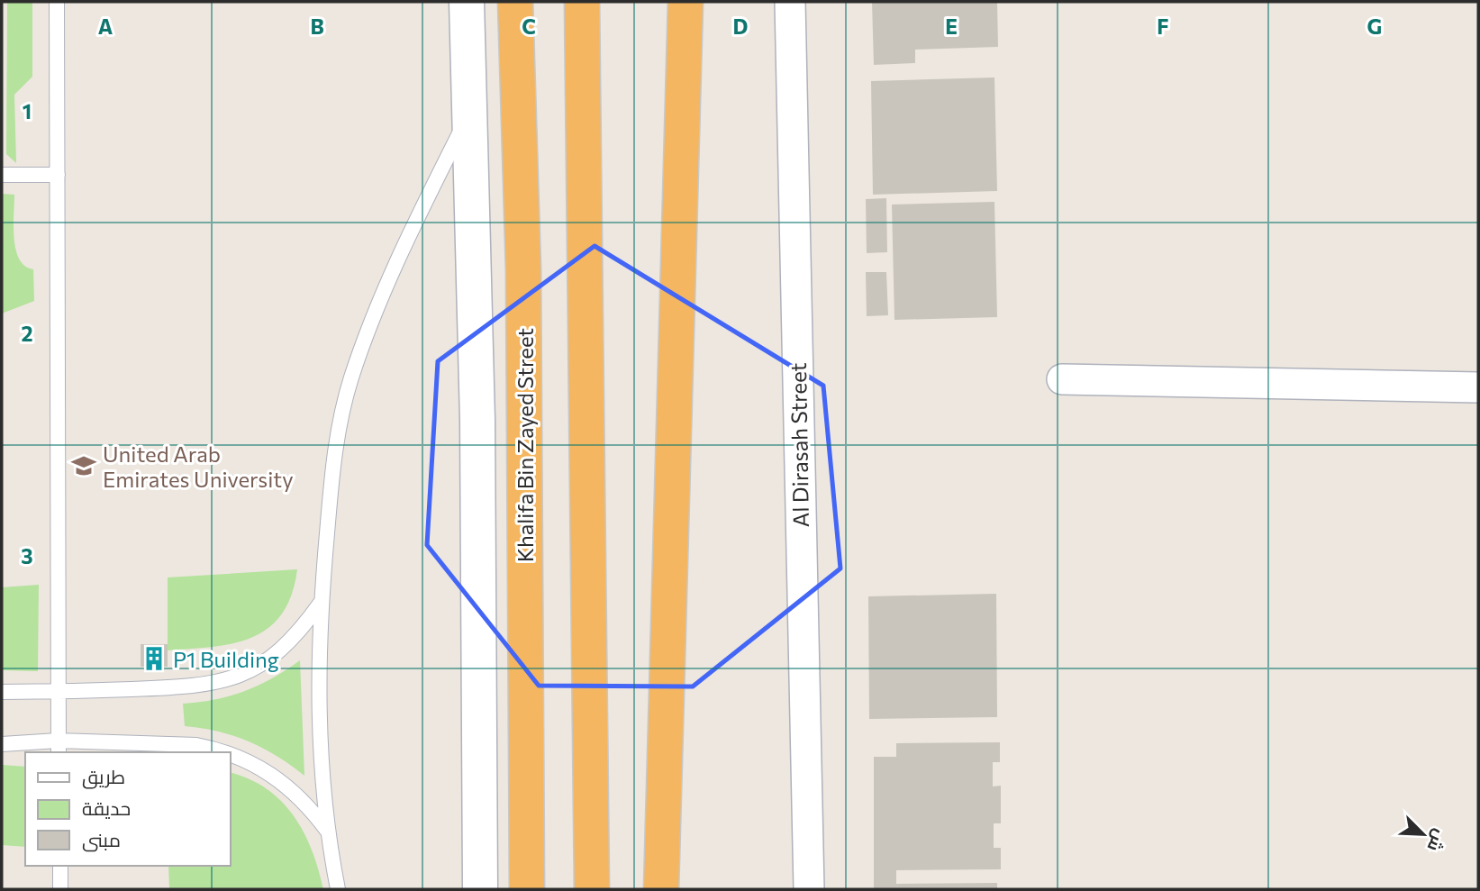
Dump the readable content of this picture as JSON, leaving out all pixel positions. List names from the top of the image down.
{
  "streets": {
    "highway": ["Khalifa Bin Zayed Street"],
    "street": ["Al Dirasah Street"]
  },
  "places": {
    "school or university": ["United Arab Emirates University"],
    "building": ["P1 Building"]
  },
  "legend": ["طريق", "حديقة", "مبنى"],
  "north": "bottom right",
  "grid": {
    "columns": [
      "A",
      "B",
      "C",
      "D",
      "E",
      "F",
      "G"
    ],
    "rows": ["1", "2", "3"]
  }
}
